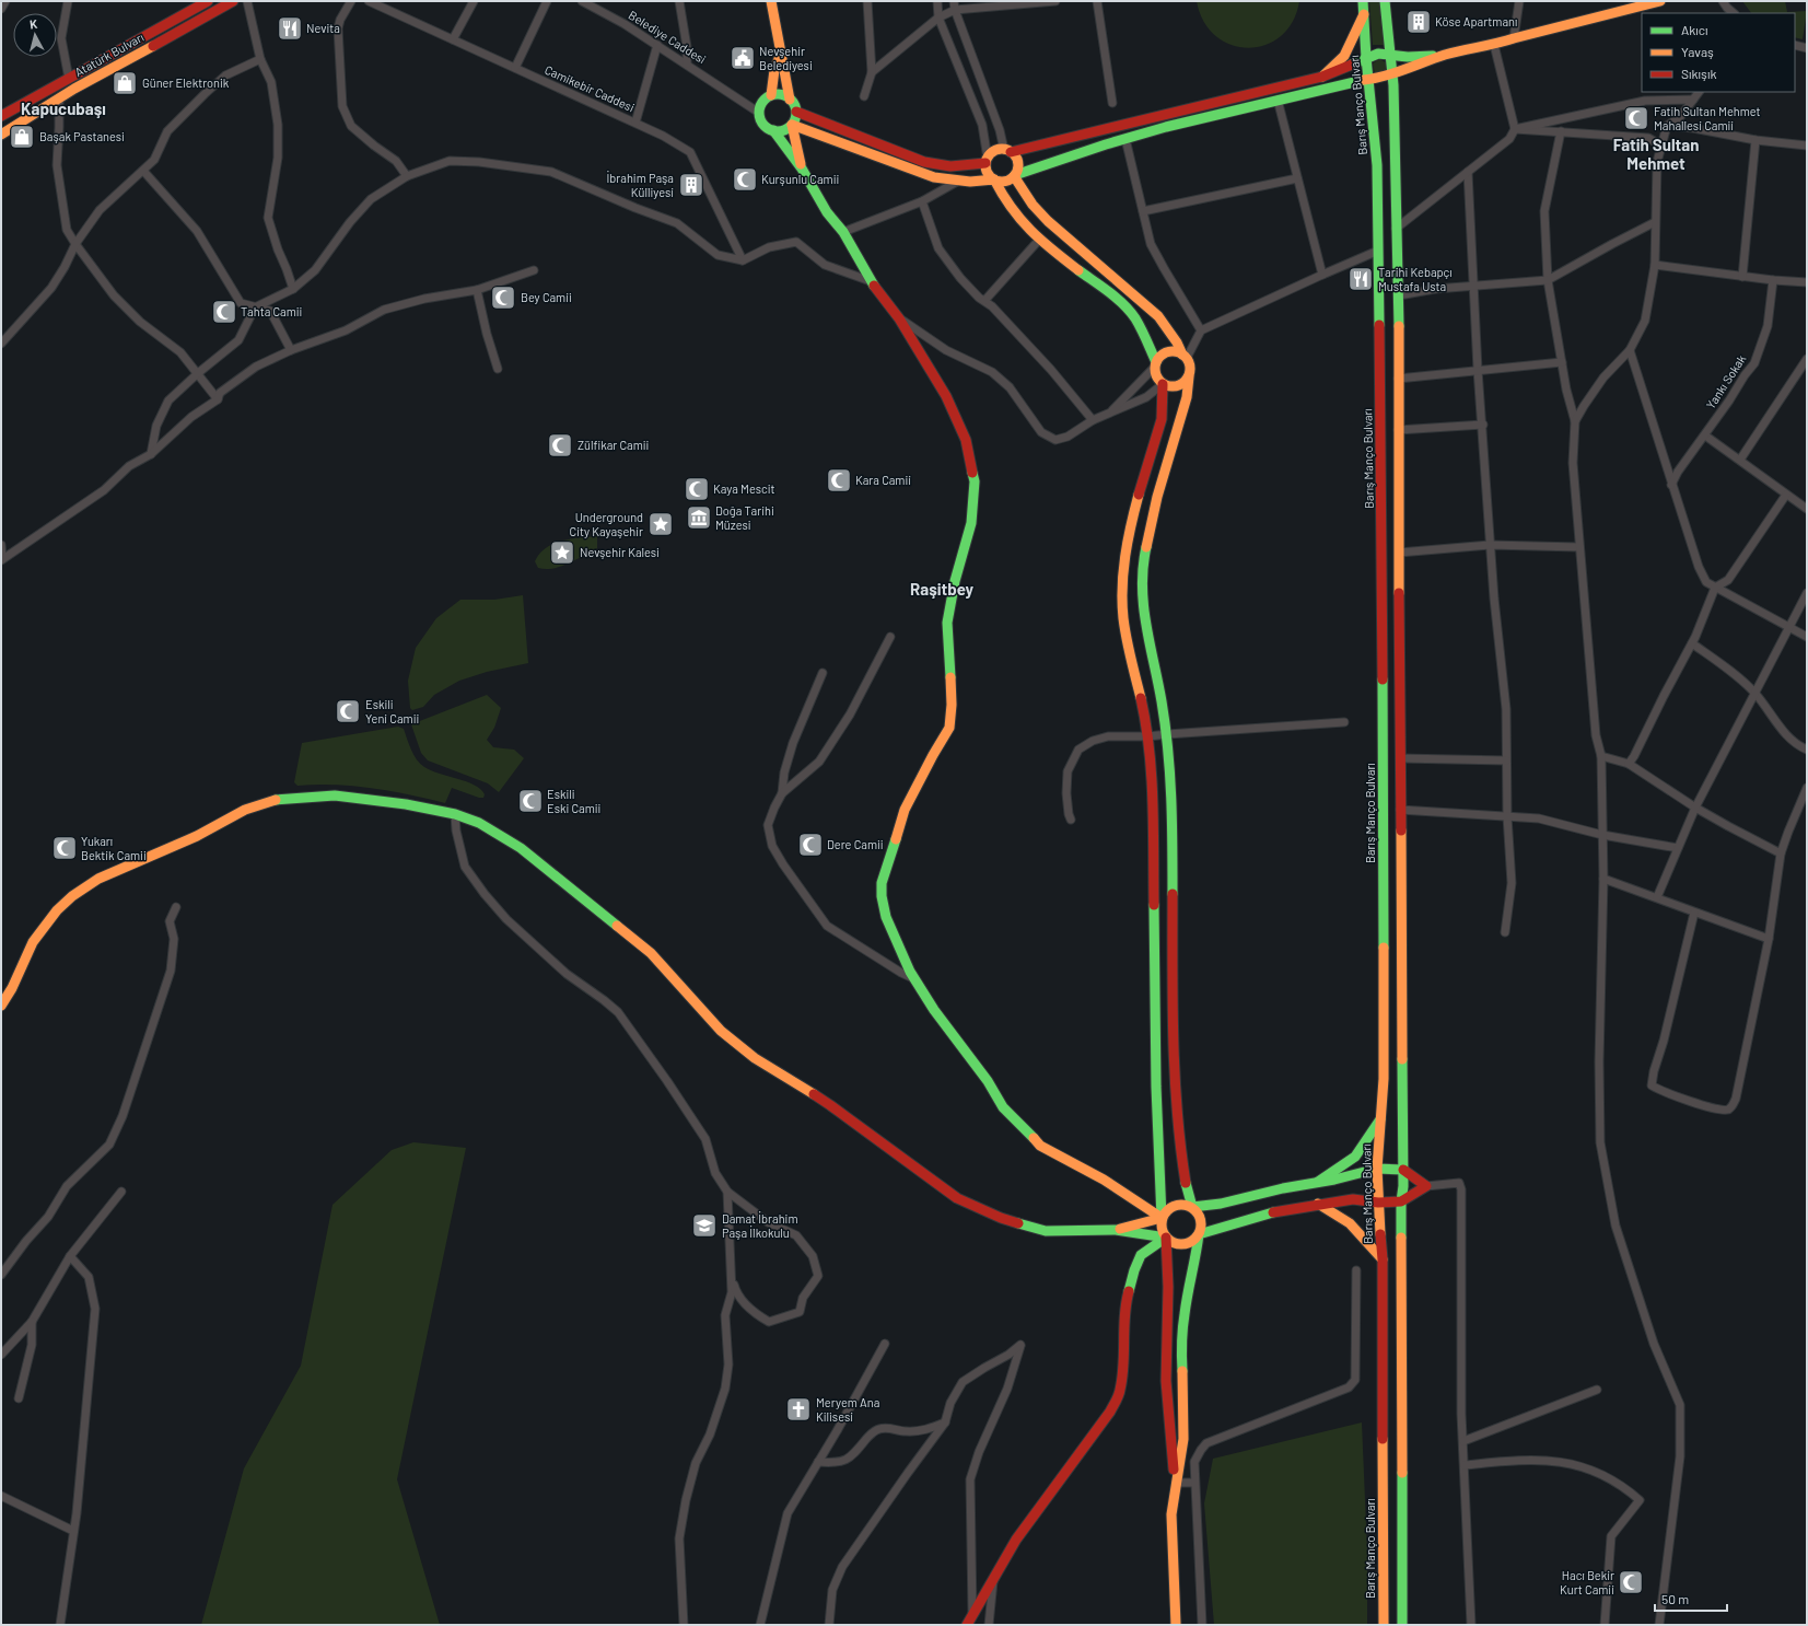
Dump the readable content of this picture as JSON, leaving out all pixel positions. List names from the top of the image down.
{
  "streets": {
    "main road": ["Atatürk Bulvarı", "Barış Manço Bulvarı"],
    "street": ["Belediye Caddesi", "Camikebir Caddesi", "Yankı Sokak"]
  },
  "districts": ["Kapucubaşı", "Fatih Sultan Mehmet", "Raşitbey"],
  "places": {
    "building": ["Köse Apartmanı", "İbrahim Paşa Külliyesi"],
    "restaurant": ["Nevita", "Tarihi Kebapçı Mustafa Usta"],
    "public building": ["Nevşehir Belediyesi"],
    "shop": ["Güner Elektronik", "Başak Pastanesi"],
    "mosque": [
      "Fatih Sultan Mehmet Mahallesi Camii",
      "Kurşunlu Camii",
      "Bey Camii",
      "Tahta Camii",
      "Zülfikar Camii",
      "Kara Camii",
      "Kaya Mescit",
      "Eskili Yeni Camii",
      "Eskili Eski Camii",
      "Dere Camii",
      "Yukarı Bektik Camii",
      "Hacı Bekir Kurt Camii"
    ],
    "museum": ["Doğa Tarihi Müzesi"],
    "place": ["Underground City Kayaşehir", "Nevşehir Kalesi"],
    "school or university": ["Damat İbrahim Paşa İlkokulu"],
    "church": ["Meryem Ana Kilisesi"]
  },
  "legend": ["Akıcı", "Yavaş", "Sıkışık"],
  "scale_bar": "50 m",
  "north": "top"
}
